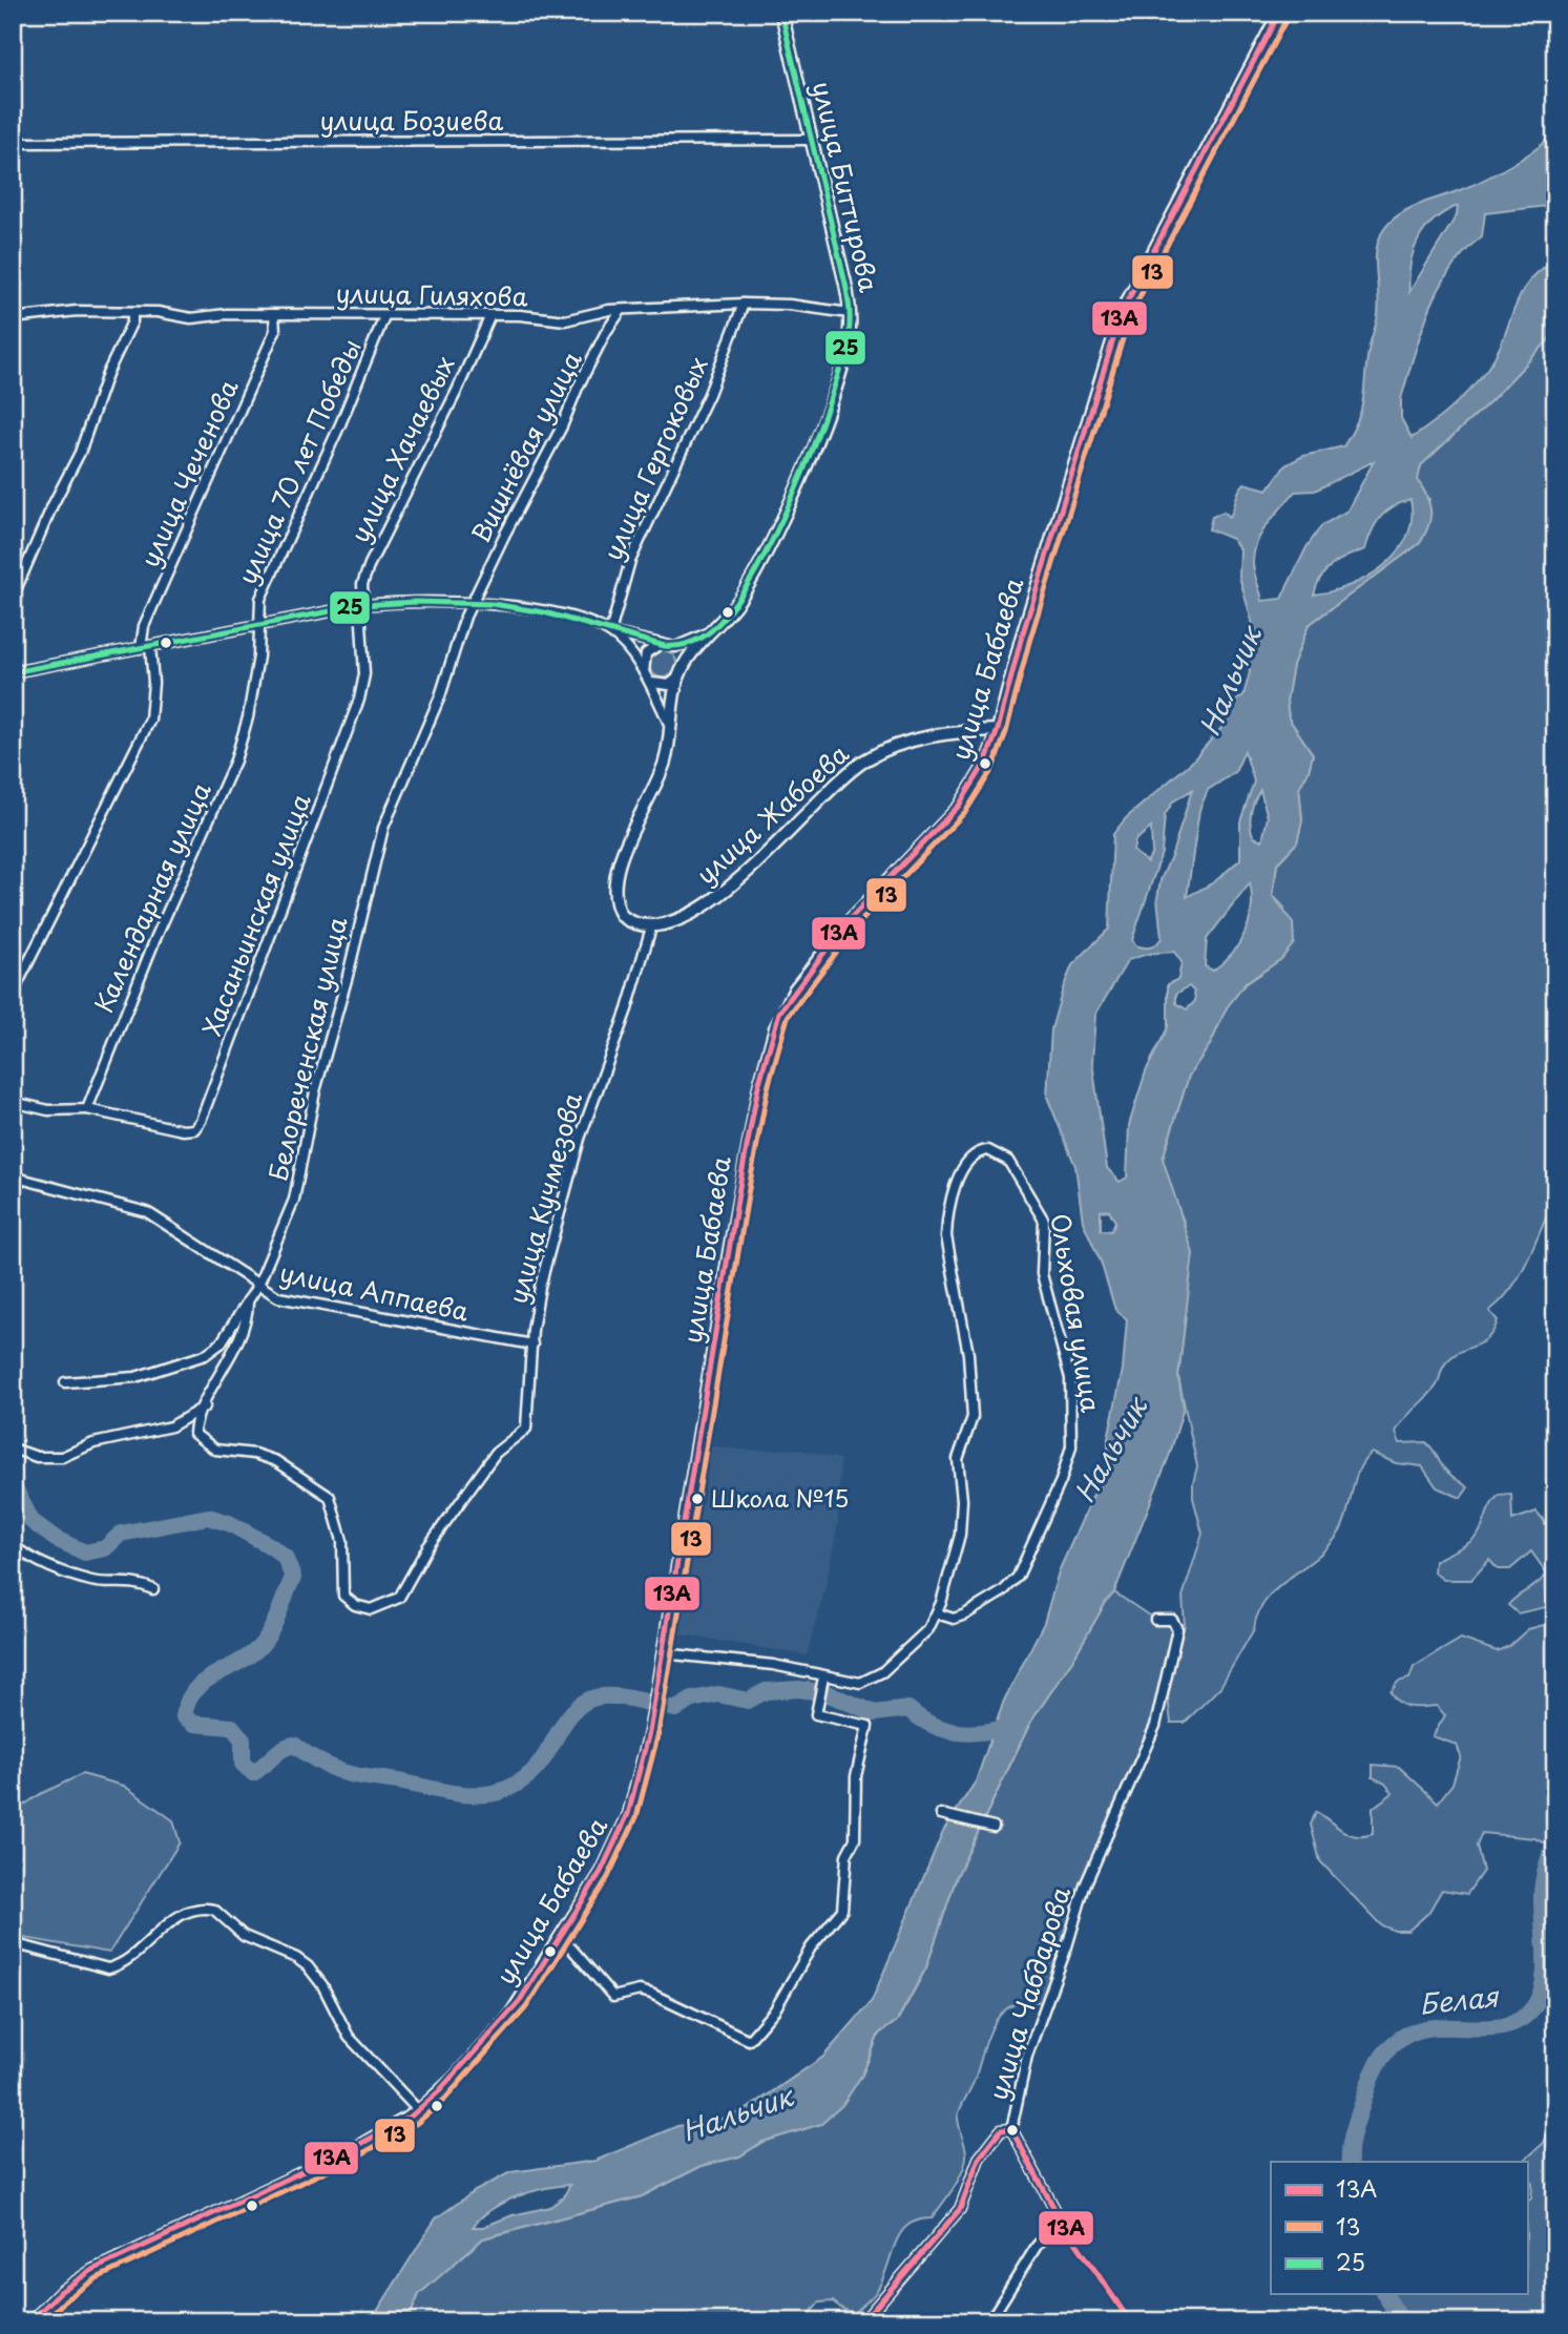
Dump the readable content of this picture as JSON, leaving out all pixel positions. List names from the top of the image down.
{
  "streets": {
    "street": [
      "улица Бозиева",
      "улица Биттирова",
      "улица Гиляхова",
      "Вишнёвая улица",
      "улица Хачаевых",
      "улица Гергоковых",
      "улица 70 лет Победы",
      "улица Чеченова",
      "улица Бабаева",
      "улица Жабоева",
      "Календарная улица",
      "Хасаньинская улица",
      "Белореченская улица",
      "улица Кучмезова",
      "улица Аппаева",
      "Ольховая улица",
      "улица Чабдарова"
    ]
  },
  "crossings": [
    ["улица Бозиева", "улица Биттирова"],
    ["улица Биттирова", "улица Гиляхова"],
    ["улица Гиляхова", "Вишнёвая улица"],
    ["улица Гиляхова", "улица Хачаевых"],
    ["улица Гиляхова", "улица Гергоковых"],
    ["улица Гиляхова", "улица 70 лет Победы"],
    ["улица Гиляхова", "улица Чеченова"],
    ["Вишнёвая улица", "Белореченская улица"],
    ["улица Хачаевых", "Хасаньинская улица"],
    ["улица 70 лет Победы", "Календарная улица"],
    ["улица Бабаева", "улица Жабоева"],
    ["улица Бабаева", "Ольховая улица"],
    ["улица Жабоева", "улица Кучмезова"],
    ["Календарная улица", "Хасаньинская улица"],
    ["Белореченская улица", "улица Кучмезова"],
    ["Белореченская улица", "улица Аппаева"],
    ["улица Кучмезова", "улица Аппаева"]
  ],
  "water": ["Нальчик", "Белая"],
  "places": ["Школа №15"],
  "lines": ["transit line 13А", "transit line 25", "transit line 13"],
  "legend": ["13А", "13", "25"]
}
